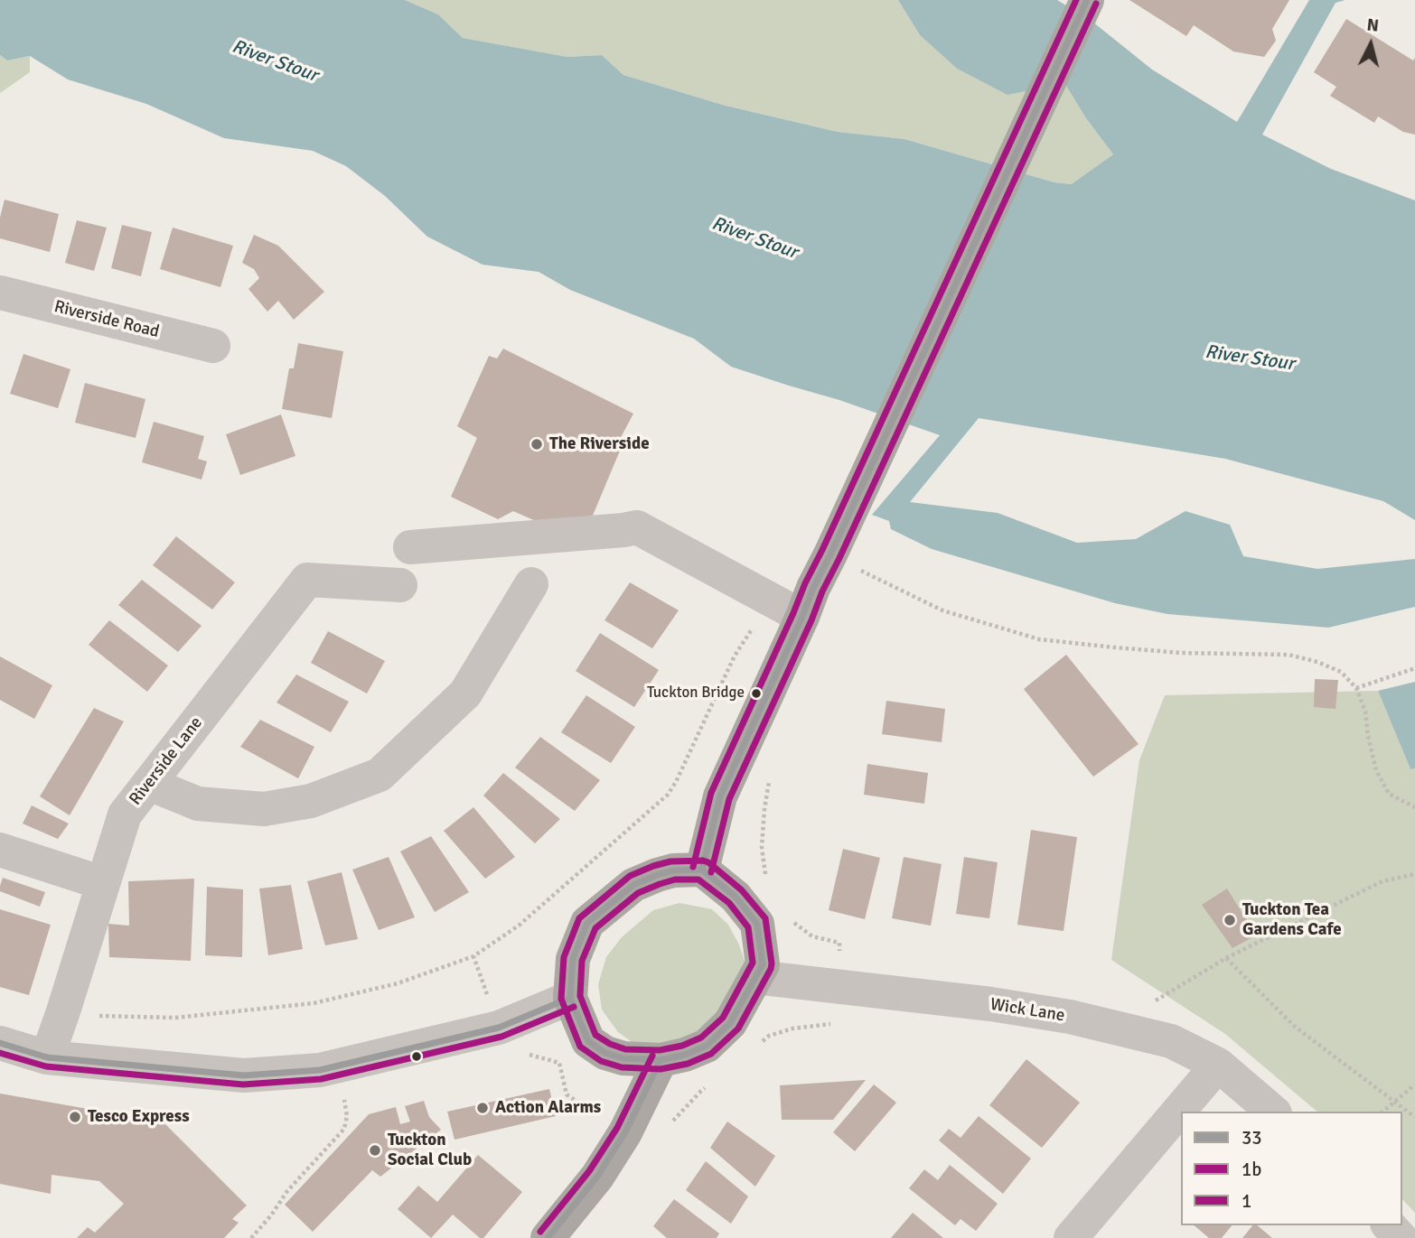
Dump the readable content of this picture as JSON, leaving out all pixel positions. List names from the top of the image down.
{
  "streets": {
    "street": ["Riverside Road", "Riverside Lane", "Wick Lane"]
  },
  "water": ["River Stour"],
  "places": [
    "The Riverside",
    "Tuckton Bridge",
    "Tuckton Tea Gardens Cafe",
    "Action Alarms",
    "Tesco Express",
    "Tuckton Social Club"
  ],
  "lines": ["transit line 33", "transit line 1", "transit line 1b"],
  "legend": ["33", "1b", "1"],
  "north": "top"
}
